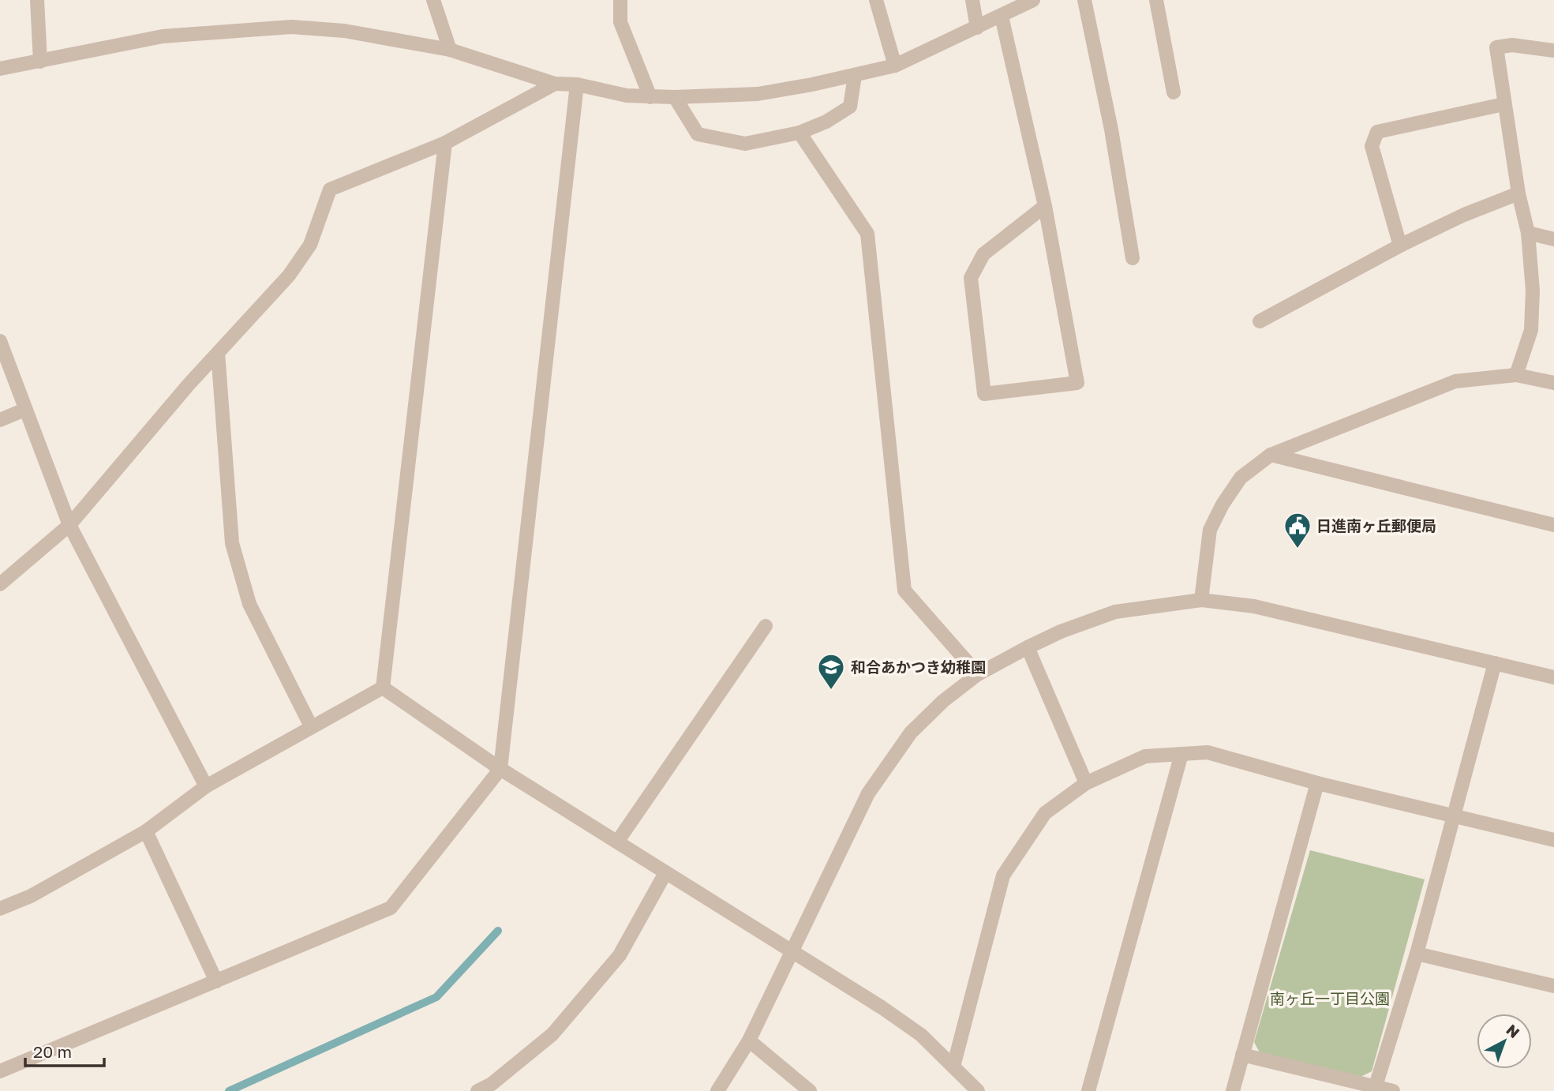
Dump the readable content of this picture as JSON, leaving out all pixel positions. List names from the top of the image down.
{
  "parks": ["南ヶ丘一丁目公園"],
  "places": {
    "public building": ["日進南ヶ丘郵便局"],
    "school or university": ["和合あかつき幼稚園"]
  },
  "scale_bar": "20 m",
  "north": "top right"
}
